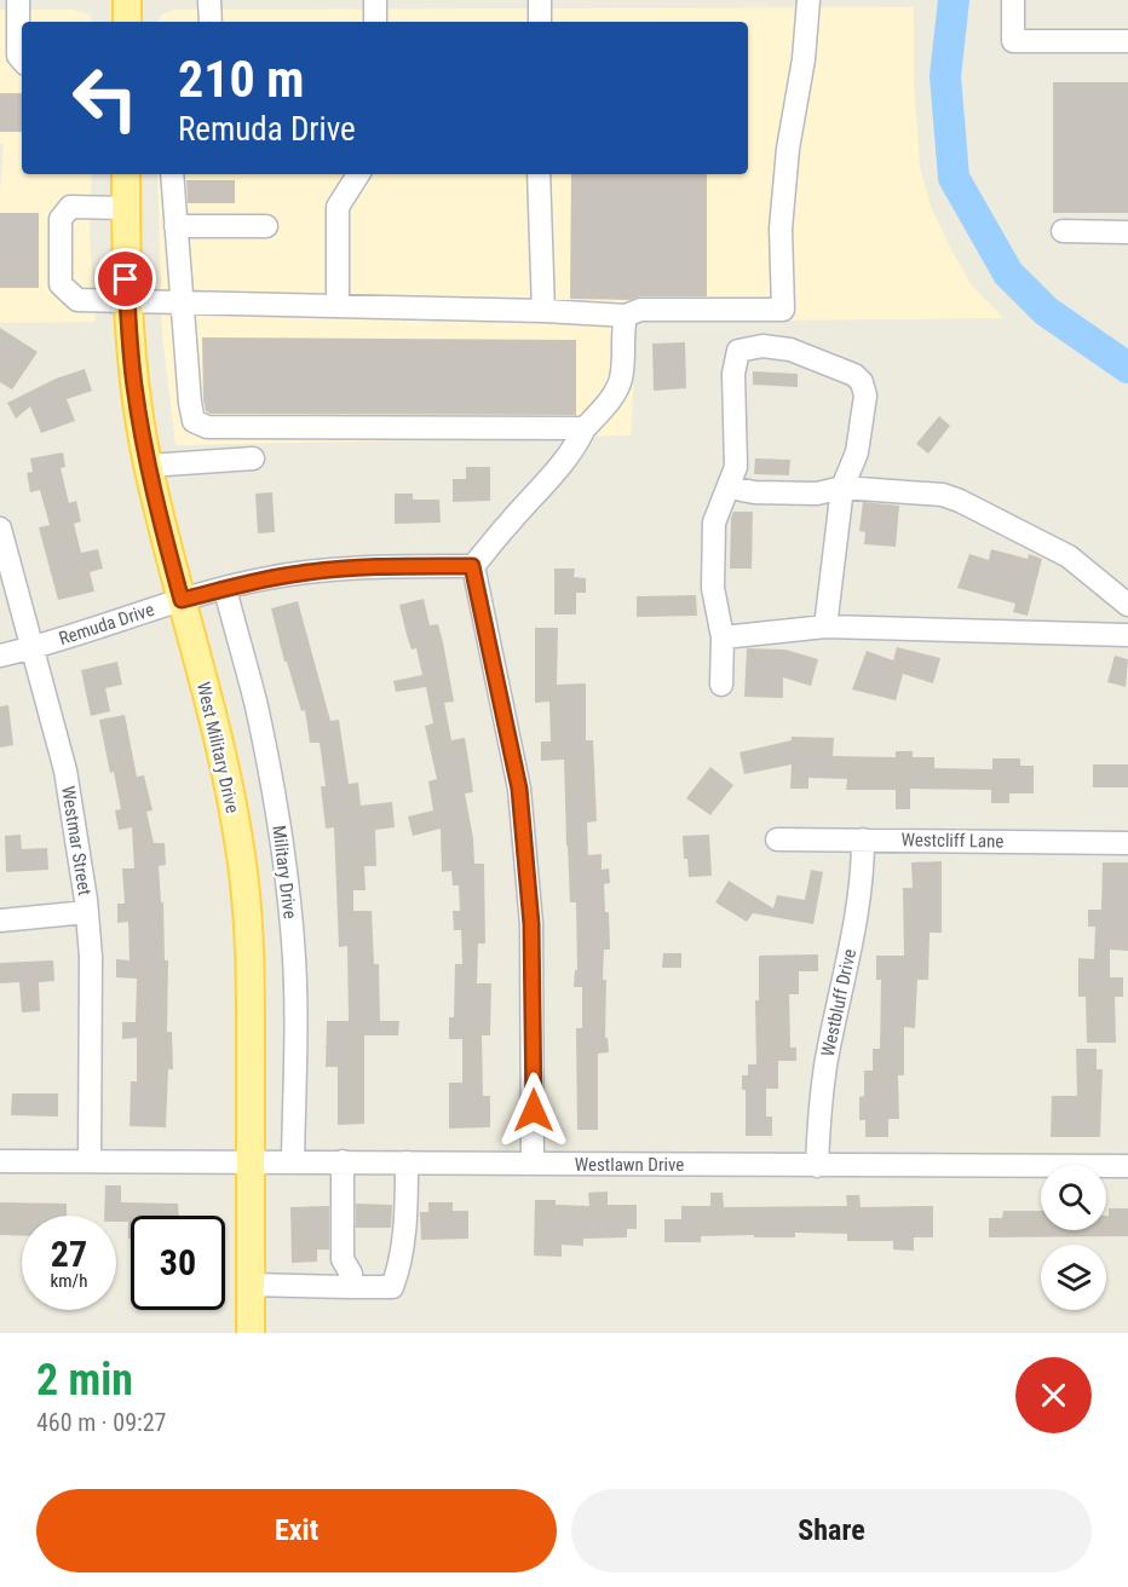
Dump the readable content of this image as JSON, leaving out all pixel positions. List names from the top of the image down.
{
  "streets": {
    "main road": ["West Military Drive"],
    "street": [
      "Remuda Drive",
      "Westmar Street",
      "Westcliff Lane",
      "Military Drive",
      "Westbluff Drive",
      "Westlawn Drive"
    ]
  },
  "crossings": [
    ["Remuda Drive", "West Military Drive"],
    ["Remuda Drive", "Westmar Street"],
    ["Remuda Drive", "Military Drive"],
    ["West Military Drive", "Westlawn Drive"],
    ["Westmar Street", "Westlawn Drive"],
    ["Westcliff Lane", "Westbluff Drive"],
    ["Military Drive", "Westlawn Drive"],
    ["Westbluff Drive", "Westlawn Drive"]
  ],
  "page": {
    "turn": ["210 m", "Remuda Drive"],
    "speed": "27 km/h",
    "limit": "30",
    "heading": ["2 min", "460 m · 09:27"],
    "buttons": ["Exit", "Share"]
  }
}
